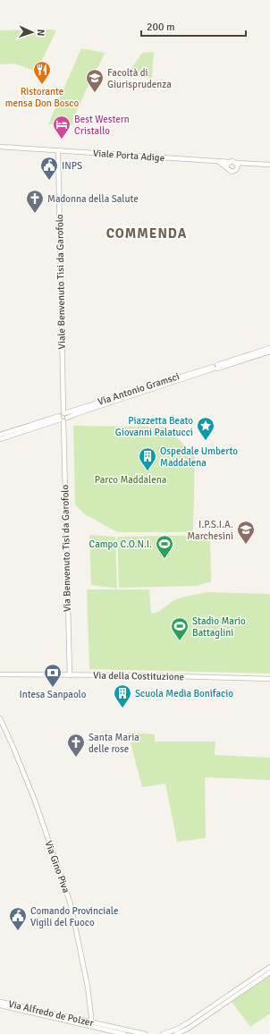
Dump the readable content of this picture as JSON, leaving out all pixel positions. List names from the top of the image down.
{
  "streets": {
    "street": [
      "Viale Porta Adige",
      "Viale Benvenuto Tisi da Garofolo",
      "Via Antonio Gramsci",
      "Via Benvenuto Tisi da Garofolo",
      "Via della Costituzione",
      "Via Gino Piva",
      "Via Alfredo de Polzer"
    ]
  },
  "crossings": [
    ["Viale Porta Adige", "Viale Benvenuto Tisi da Garofolo"],
    ["Viale Benvenuto Tisi da Garofolo", "Via Antonio Gramsci"],
    ["Via Antonio Gramsci", "Via Benvenuto Tisi da Garofolo"],
    ["Via Benvenuto Tisi da Garofolo", "Via della Costituzione"],
    ["Via Gino Piva", "Via Alfredo de Polzer"]
  ],
  "districts": ["COMMENDA"],
  "parks": ["Parco Maddalena"],
  "places": {
    "restaurant": ["Ristorante mensa Don Bosco"],
    "school or university": ["Facoltà di Giurisprudenza", "I.P.S.I.A. Marchesini"],
    "hotel": ["Best Western Cristallo"],
    "public building": ["INPS", "Comando Provinciale Vigili del Fuoco"],
    "church": ["Madonna della Salute", "Santa Maria delle rose"],
    "place": ["Piazzetta Beato Giovanni Palatucci"],
    "building": ["Ospedale Umberto Maddalena", "Scuola Media Bonifacio"],
    "sports": ["Campo C.O.N.I.", "Stadio Mario Battaglini"],
    "bank": ["Intesa Sanpaolo"]
  },
  "scale_bar": "200 m",
  "north": "right"
}
